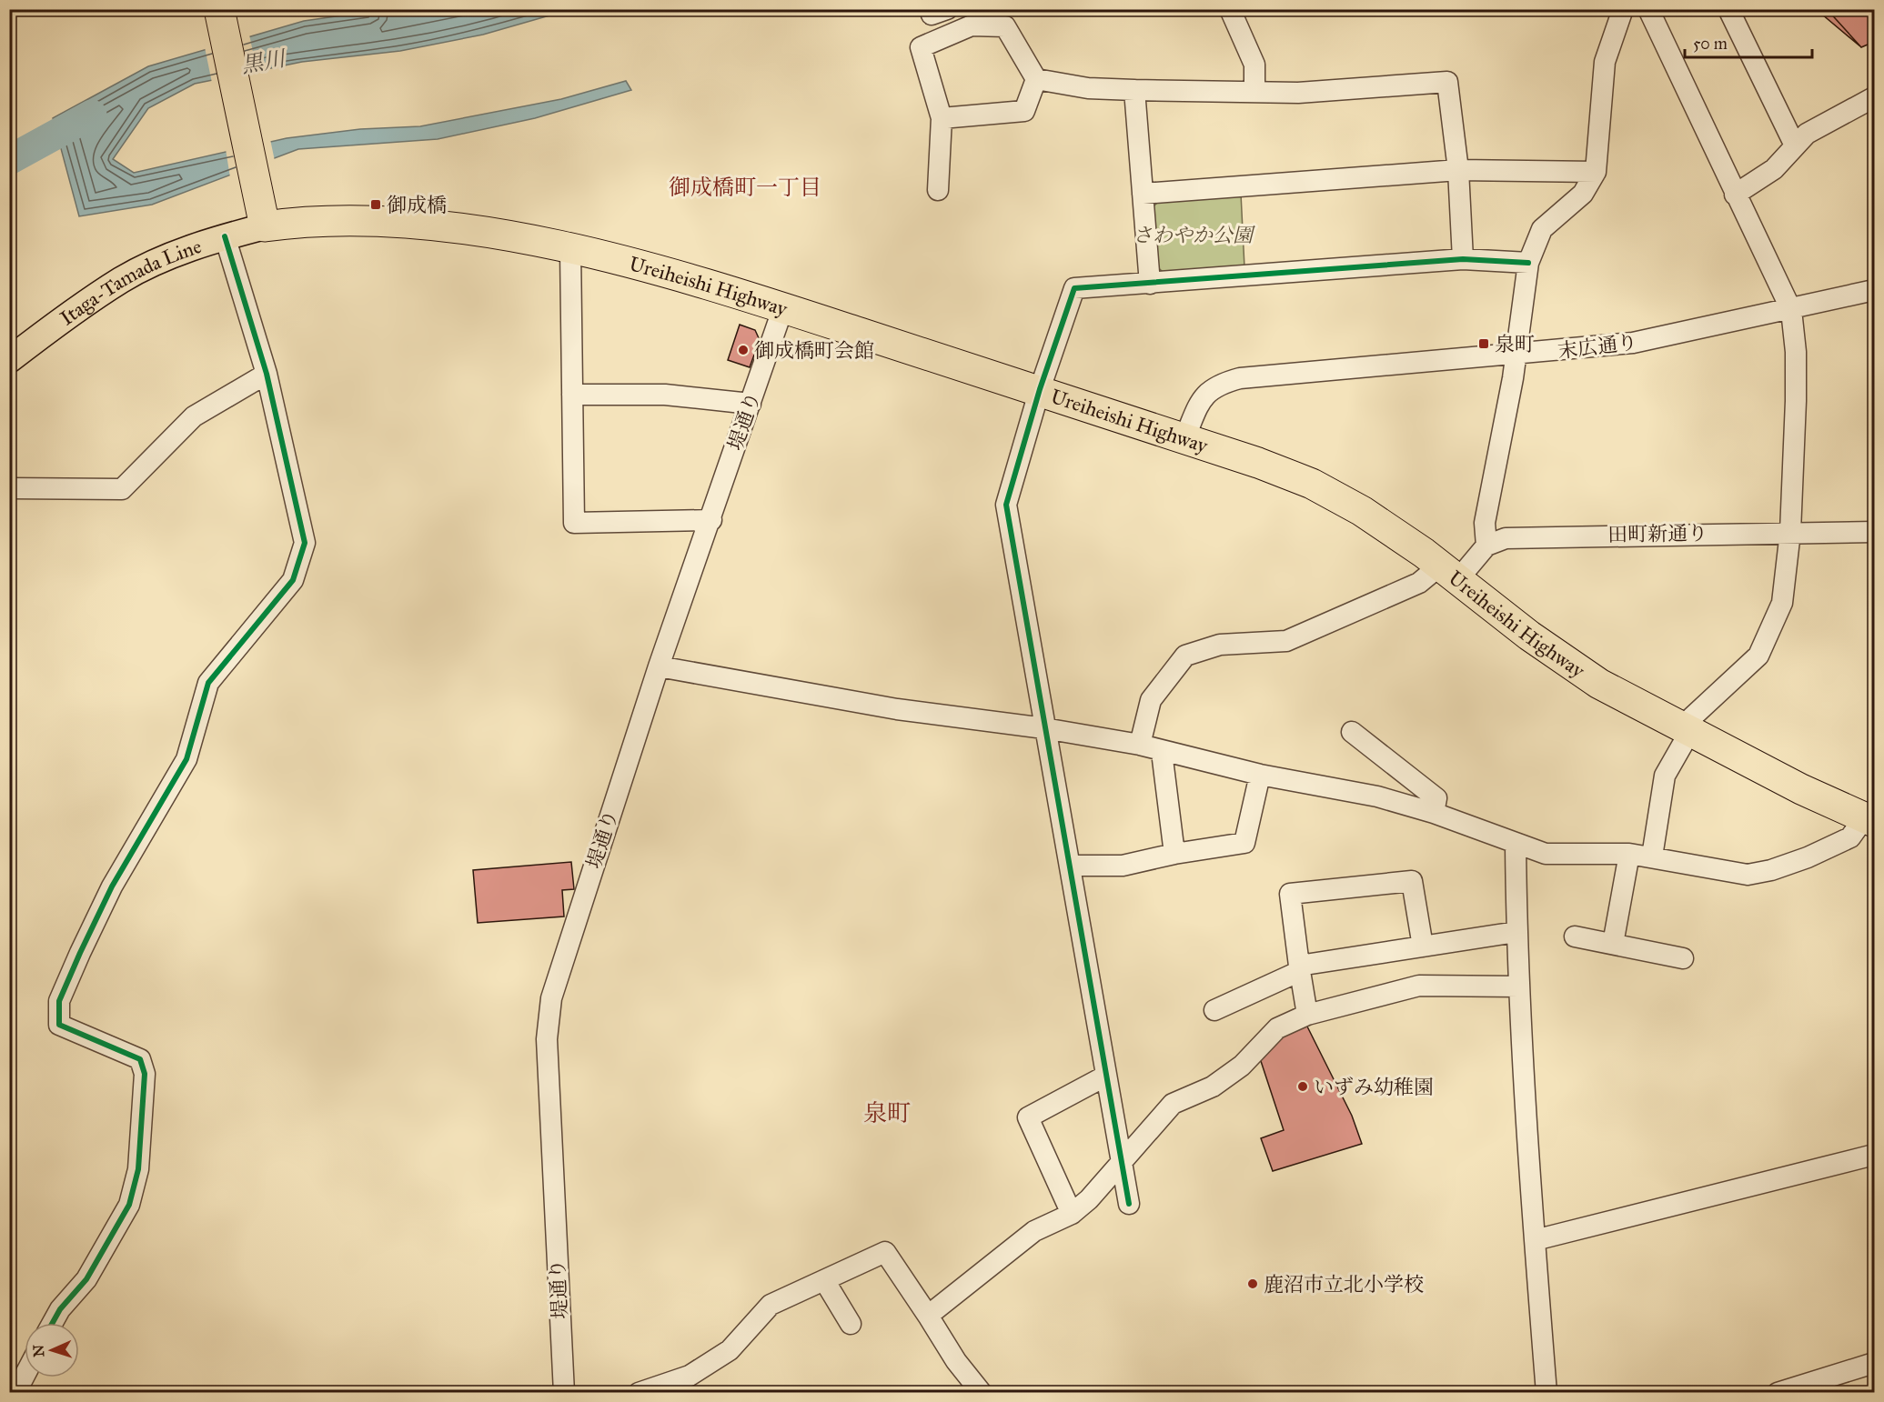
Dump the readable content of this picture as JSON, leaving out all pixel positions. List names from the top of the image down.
{
  "streets": {
    "highway": ["Ureiheishi Highway"],
    "main road": ["Itaga-Tamada Line"],
    "street": ["末広通り", "堤通り", "田町新通り"]
  },
  "crossings": [
    ["Itaga-Tamada Line", "Ureiheishi Highway"],
    ["Ureiheishi Highway", "末広通り"],
    ["Ureiheishi Highway", "堤通り"]
  ],
  "districts": ["御成橋町一丁目", "泉町"],
  "water": ["黒川"],
  "parks": ["さわやか公園"],
  "places": {
    "transit": ["御成橋", "泉町"],
    "other": ["御成橋町会館", "いずみ幼稚園", "鹿沼市立北小学校"]
  },
  "scale_bar": "50 m",
  "north": "left"
}
